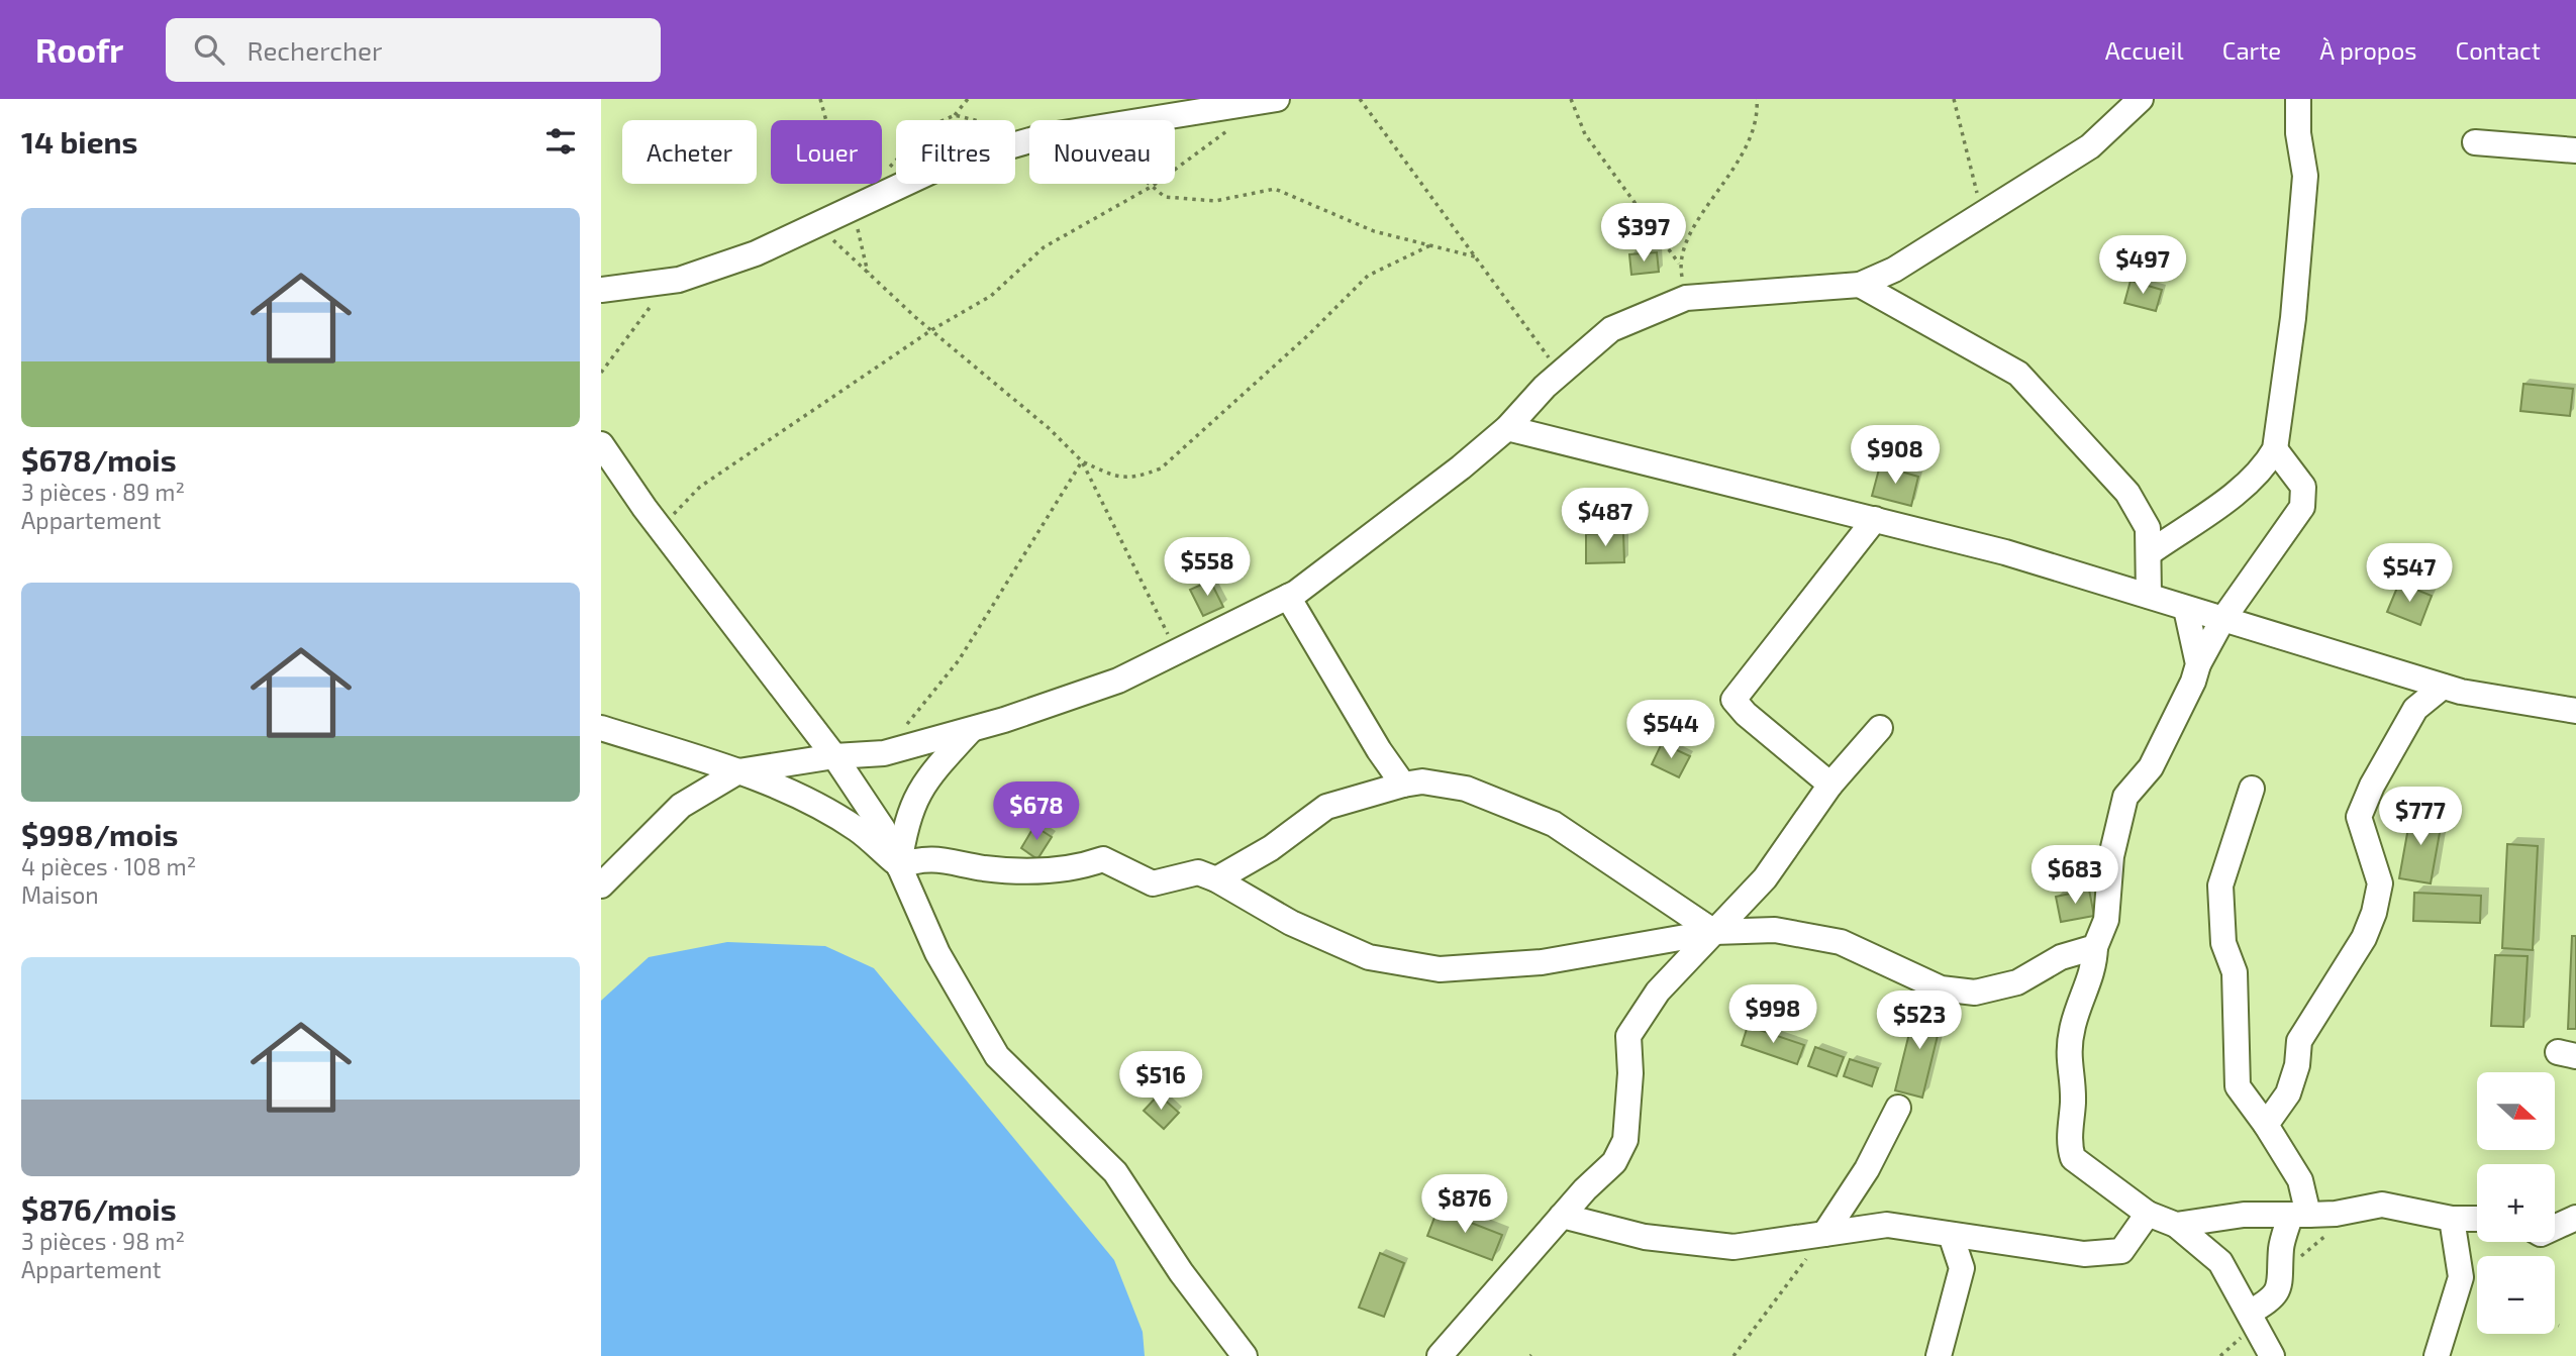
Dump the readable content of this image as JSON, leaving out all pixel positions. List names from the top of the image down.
{
  "north": "right",
  "page": {
    "header": "Roofr",
    "search": "Rechercher",
    "nav": [
      "Accueil",
      "Carte",
      "À propos",
      "Contact"
    ],
    "heading": "14 biens",
    "chip": [
      "Acheter",
      "Louer",
      "Filtres",
      "Nouveau"
    ],
    "list": [
      {
        "name": "$678/mois",
        "note": "3 pièces · 89 m² · Appartement"
      },
      {
        "name": "$998/mois",
        "note": "4 pièces · 108 m² · Maison"
      },
      {
        "name": "$876/mois",
        "note": "3 pièces · 98 m² · Appartement"
      }
    ],
    "price": [
      "$397",
      "$497",
      "$908",
      "$487",
      "$558",
      "$547",
      "$544",
      "$678",
      "$777",
      "$683",
      "$998",
      "$523",
      "$516",
      "$876"
    ],
    "map_buttons": ["+", "−"]
  }
}
